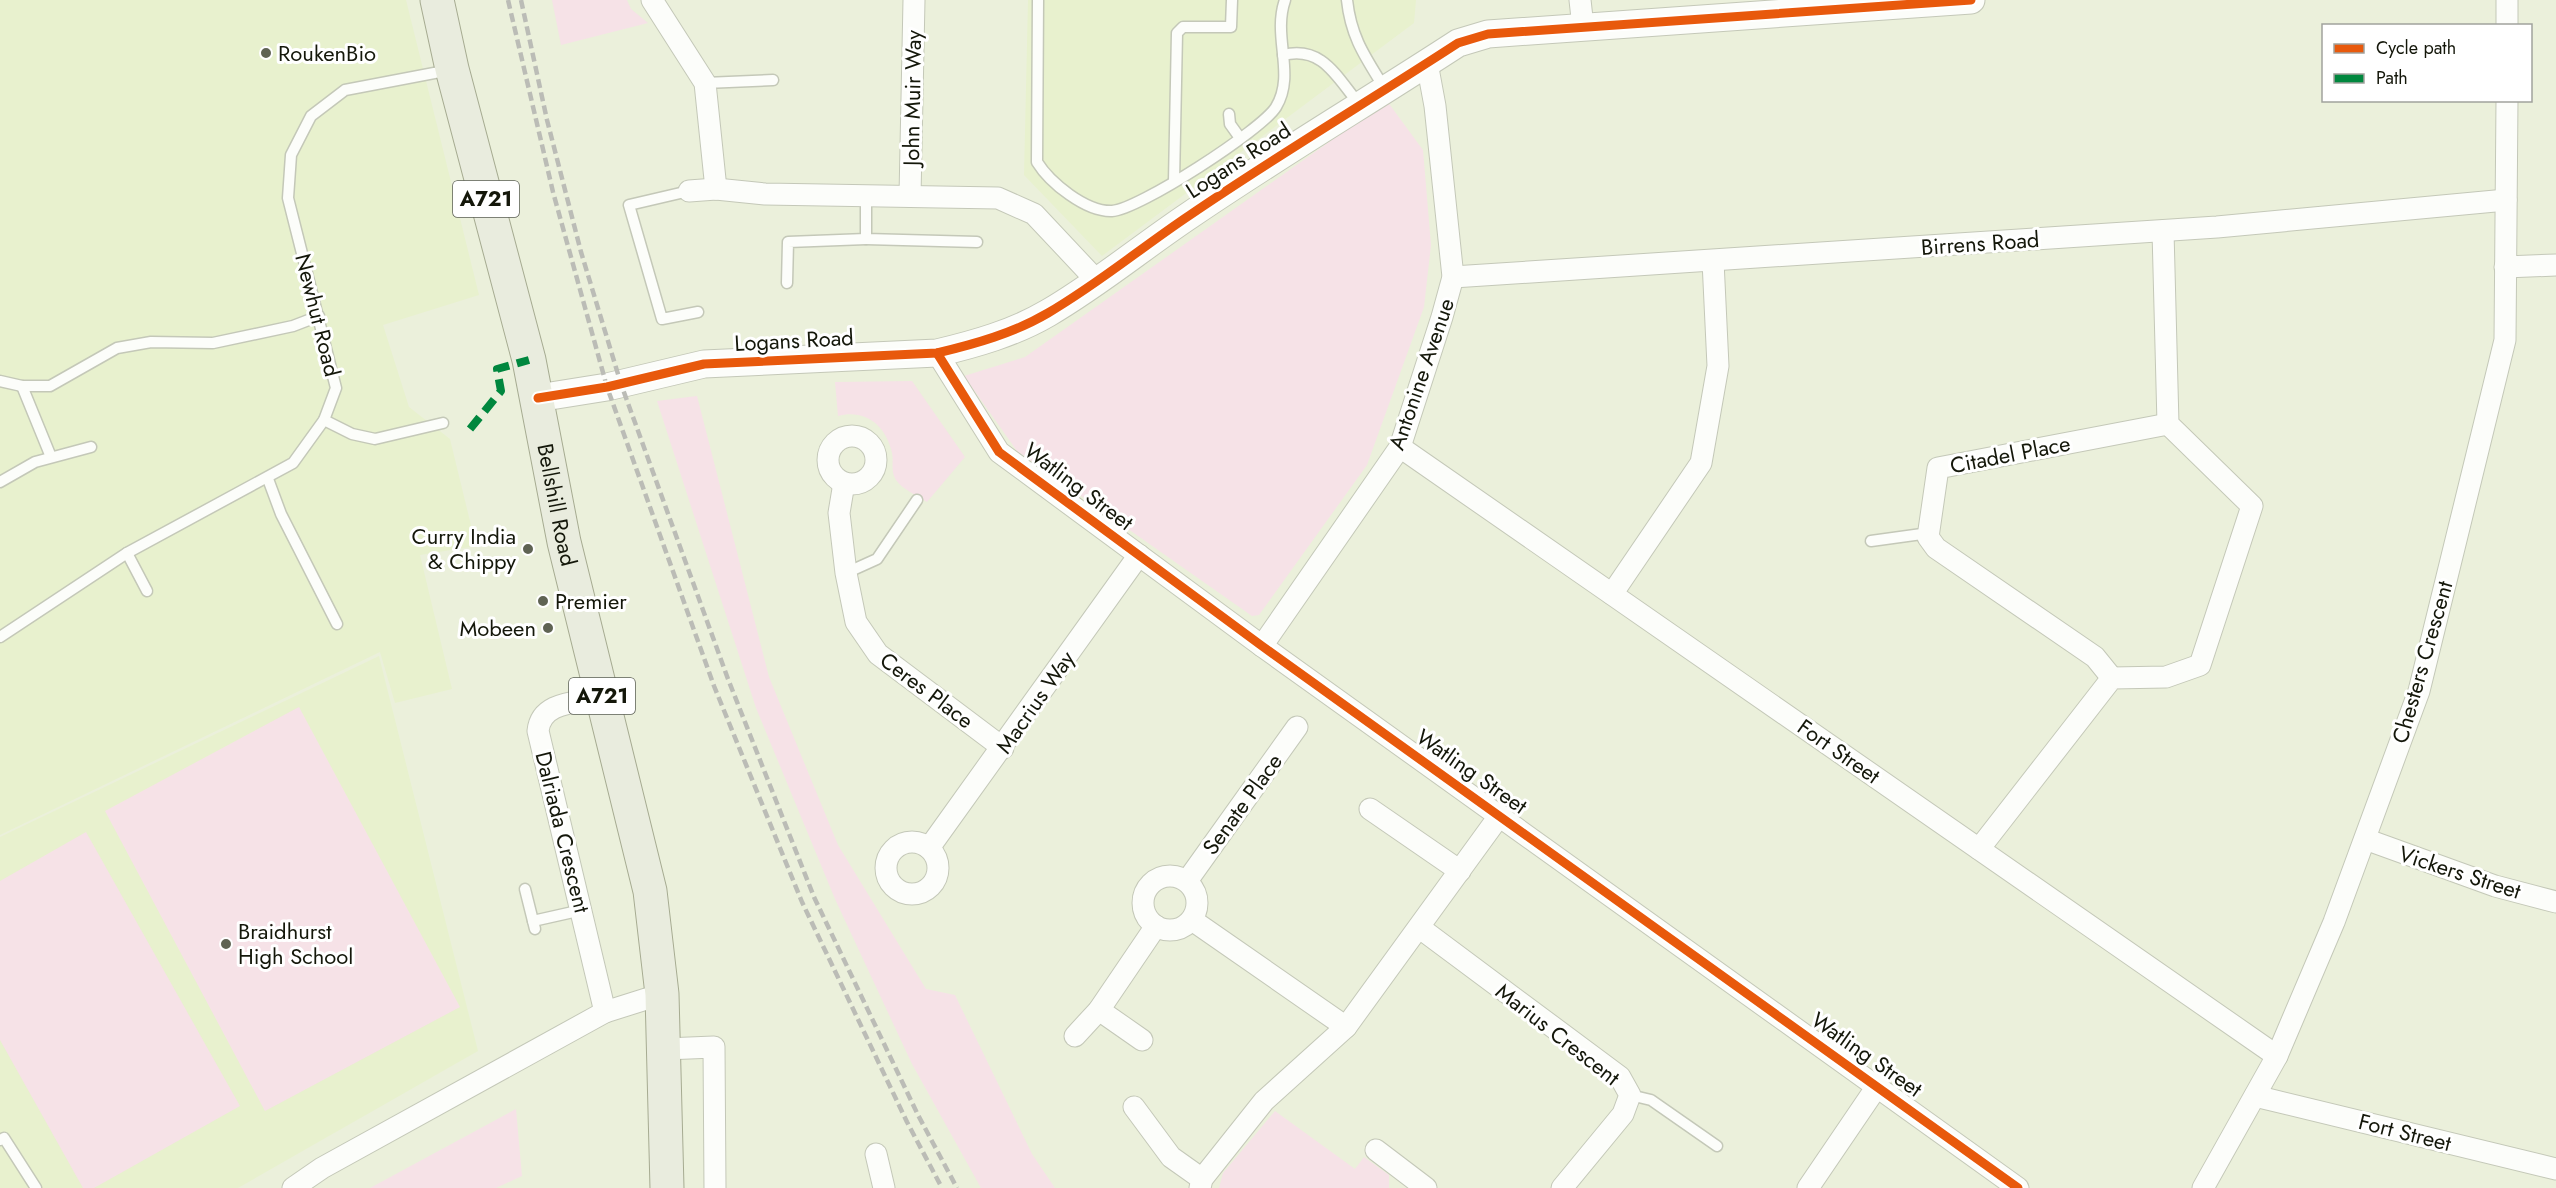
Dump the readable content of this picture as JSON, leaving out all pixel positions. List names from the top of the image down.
{
  "streets": {
    "main road": ["A721", "Bellshill Road"],
    "street": [
      "John Muir Way",
      "Logans Road",
      "Birrens Road",
      "Antonine Avenue",
      "Citadel Place",
      "Watling Street",
      "Chesters Crescent",
      "Ceres Place",
      "Macrius Way",
      "Fort Street",
      "Senate Place",
      "Dalriada Crescent",
      "Vickers Street",
      "Marius Crescent"
    ],
    "lane": ["Newhut Road"]
  },
  "crossings": [
    ["John Muir Way", "Logans Road"],
    ["Logans Road", "Antonine Avenue"],
    ["Logans Road", "Watling Street"],
    ["Logans Road", "Bellshill Road"],
    ["Birrens Road", "Antonine Avenue"],
    ["Birrens Road", "Chesters Crescent"],
    ["Newhut Road", "Bellshill Road"],
    ["Antonine Avenue", "Watling Street"],
    ["Antonine Avenue", "Fort Street"],
    ["Watling Street", "Macrius Way"],
    ["Bellshill Road", "Dalriada Crescent"],
    ["Chesters Crescent", "Fort Street"],
    ["Chesters Crescent", "Vickers Street"],
    ["Ceres Place", "Macrius Way"]
  ],
  "places": [
    "RoukenBio",
    "Curry India & Chippy",
    "Premier",
    "Mobeen",
    "Braidhurst High School"
  ],
  "legend": ["Cycle path", "Path"]
}
